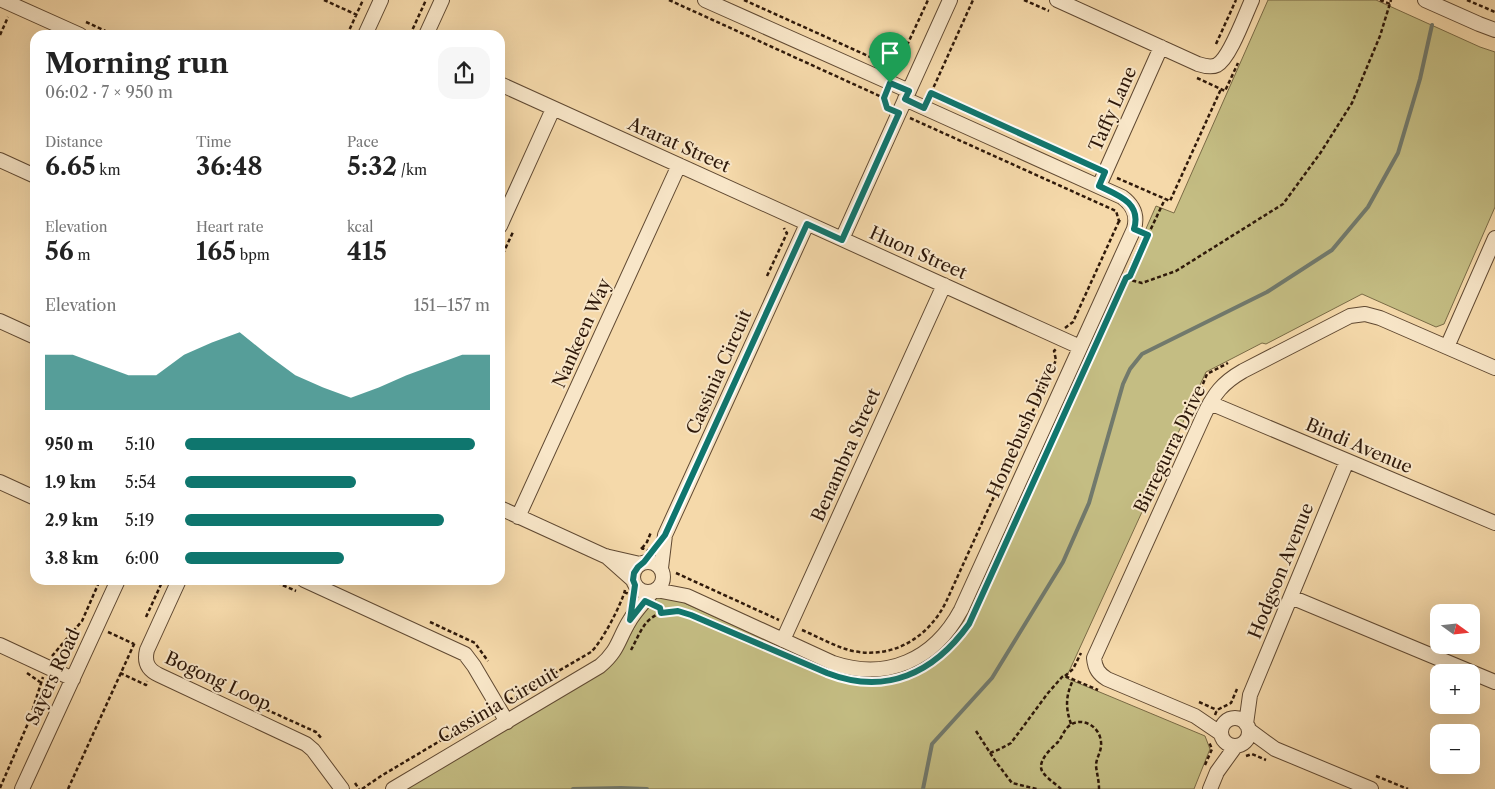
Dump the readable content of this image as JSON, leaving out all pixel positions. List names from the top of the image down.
{
  "streets": {
    "street": [
      "Taffy Lane",
      "Ararat Street",
      "Huon Street",
      "Nankeen Way",
      "Cassinia Circuit",
      "Homebush Drive",
      "Bindi Avenue",
      "Birregurra Drive",
      "Benambra Street",
      "Hodgson Avenue",
      "Sayers Road",
      "Bogong Loop"
    ]
  },
  "crossings": [
    ["Ararat Street", "Huon Street"],
    ["Ararat Street", "Nankeen Way"],
    ["Ararat Street", "Cassinia Circuit"],
    ["Huon Street", "Homebush Drive"],
    ["Huon Street", "Benambra Street"],
    ["Nankeen Way", "Homebush Drive"],
    ["Cassinia Circuit", "Homebush Drive"],
    ["Homebush Drive", "Benambra Street"],
    ["Bindi Avenue", "Birregurra Drive"],
    ["Bindi Avenue", "Hodgson Avenue"]
  ],
  "north": "right",
  "page": {
    "heading": ["Morning run", "06:02 · 7 × 950 m"],
    "stats": [
      ["Distance", "6.65 km"],
      ["Time", "36:48"],
      ["Pace", "5:32 /km"],
      ["Elevation", "56 m"],
      ["Heart rate", "165 bpm"],
      ["kcal", "415"]
    ],
    "chart": ["Elevation", "151–157 m"],
    "list": [
      {
        "name": "950 m",
        "note": "5:10"
      },
      {
        "name": "1.9 km",
        "note": "5:54"
      },
      {
        "name": "2.9 km",
        "note": "5:19"
      },
      {
        "name": "3.8 km",
        "note": "6:00"
      }
    ],
    "map_buttons": ["+", "−"]
  }
}
